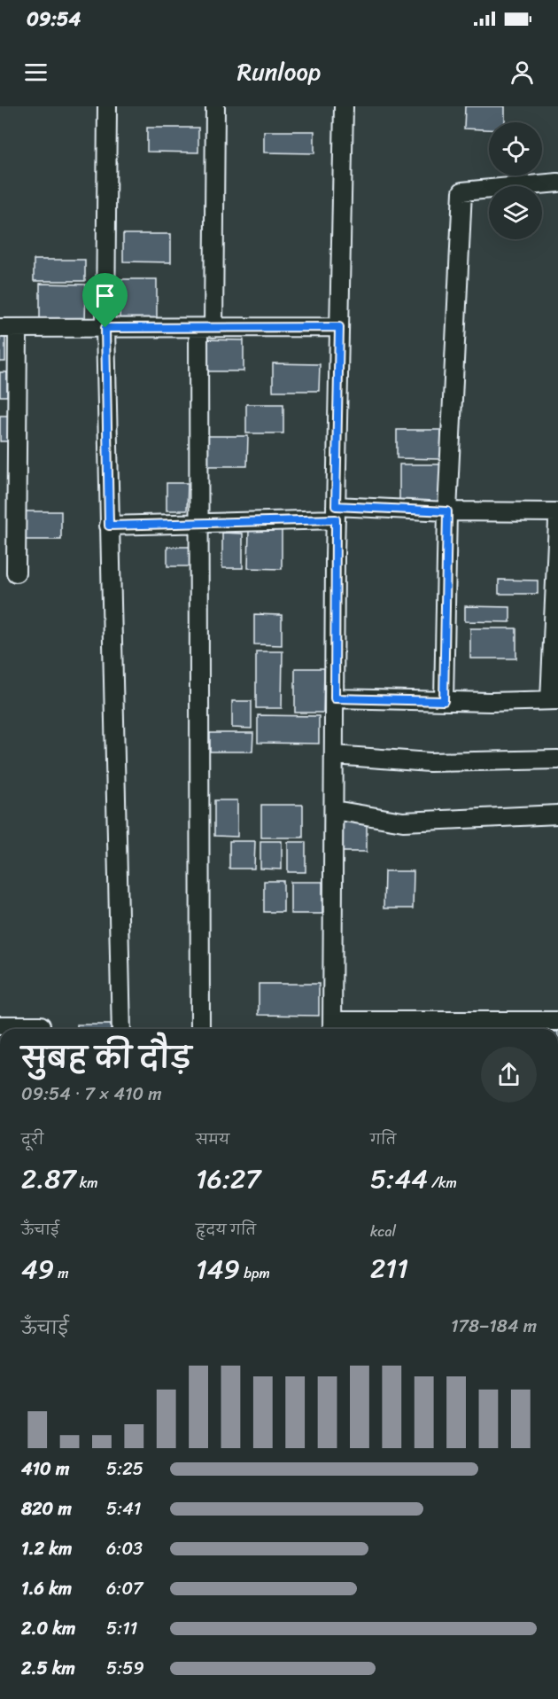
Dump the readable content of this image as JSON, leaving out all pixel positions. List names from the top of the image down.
{
  "page": {
    "status": "09:54",
    "header": "Runloop",
    "heading": ["सुबह की दौड़", "09:54 · 7 × 410 m"],
    "stats": [
      ["दूरी", "2.87 km"],
      ["समय", "16:27"],
      ["गति", "5:44 /km"],
      ["ऊँचाई", "49 m"],
      ["हृदय गति", "149 bpm"],
      ["kcal", "211"]
    ],
    "chart": ["ऊँचाई", "178–184 m"],
    "list": [
      {
        "name": "410 m",
        "note": "5:25"
      },
      {
        "name": "820 m",
        "note": "5:41"
      },
      {
        "name": "1.2 km",
        "note": "6:03"
      },
      {
        "name": "1.6 km",
        "note": "6:07"
      },
      {
        "name": "2.0 km",
        "note": "5:11"
      },
      {
        "name": "2.5 km",
        "note": "5:59"
      }
    ]
  }
}
